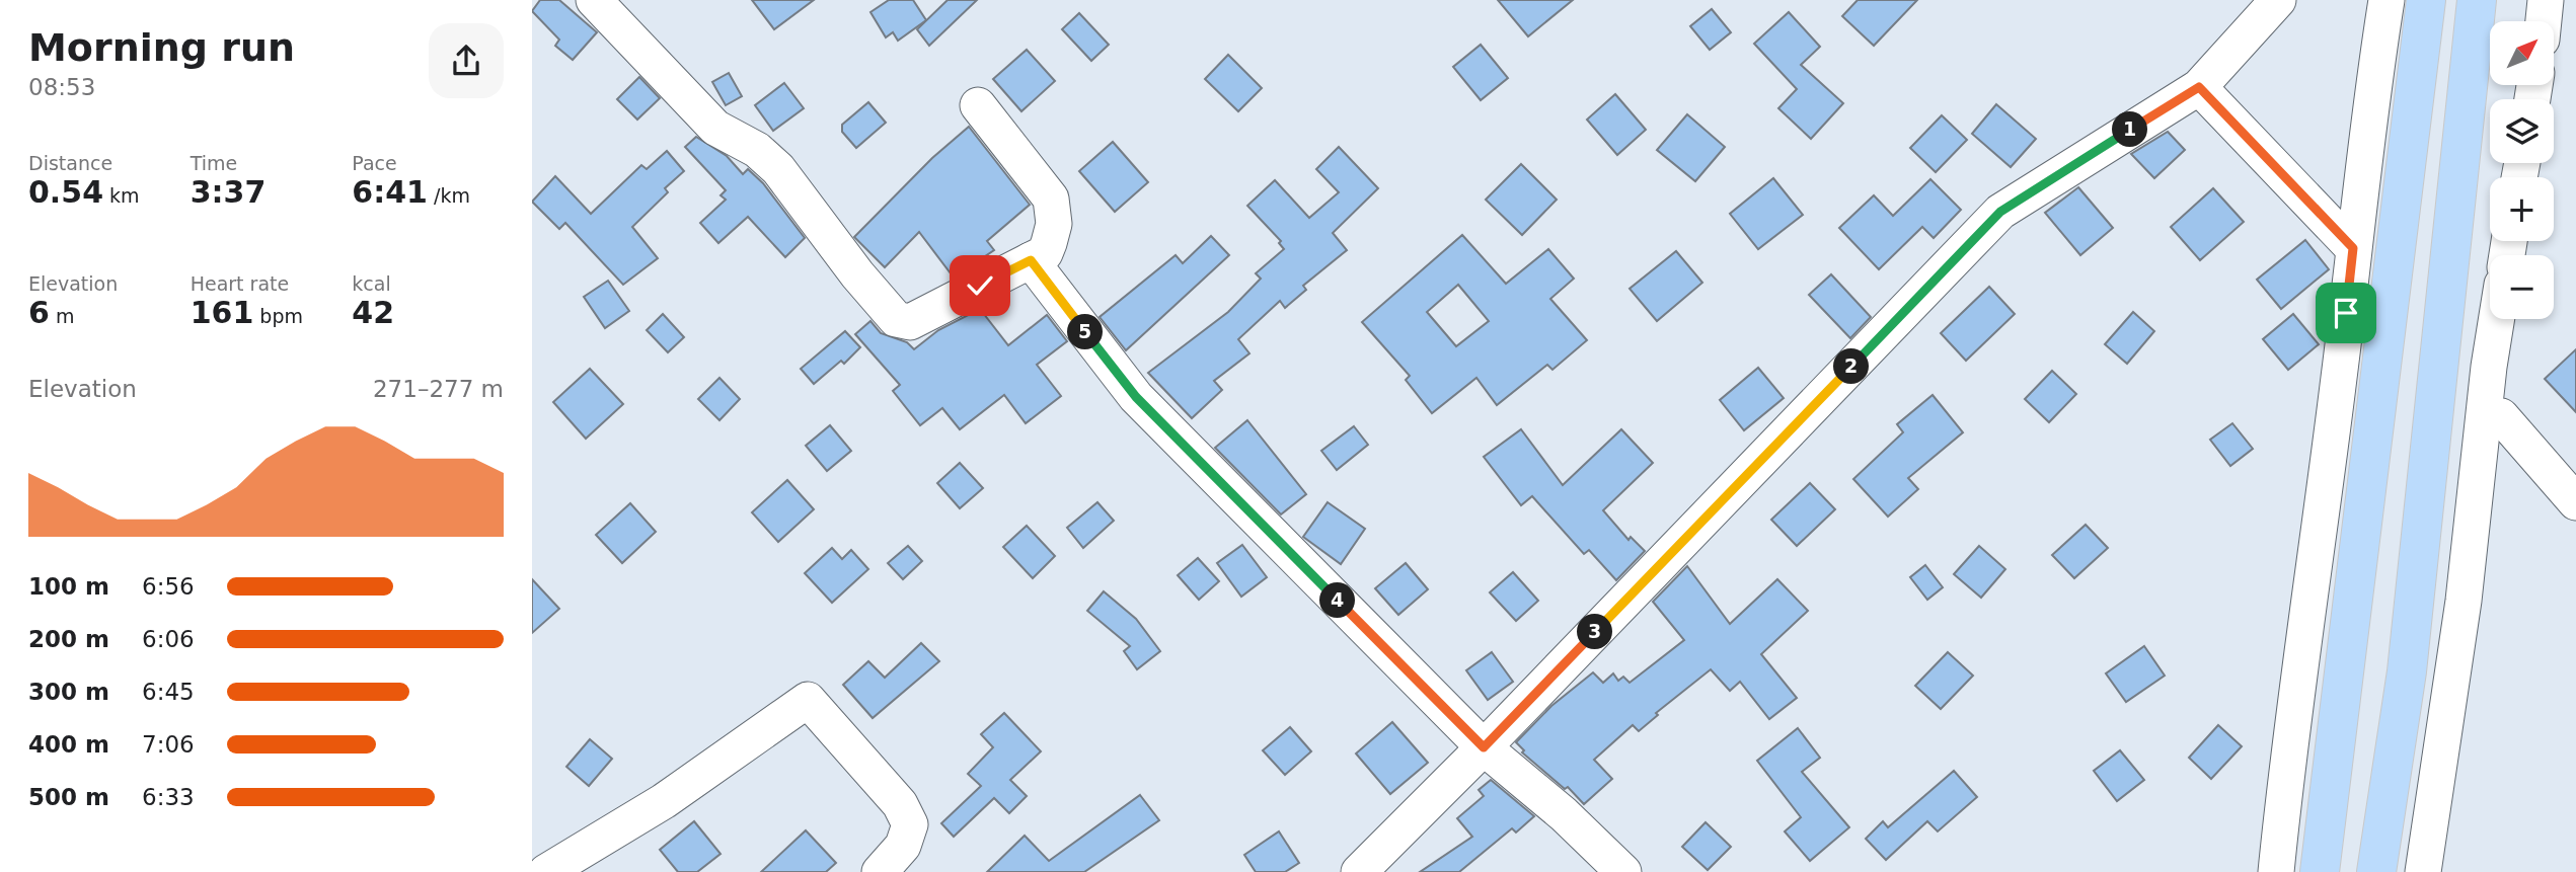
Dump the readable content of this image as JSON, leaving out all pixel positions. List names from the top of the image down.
{
  "north": "top right",
  "page": {
    "heading": ["Morning run", "08:53"],
    "map_buttons": ["+", "−"],
    "pins": [
      "1",
      "5",
      "2",
      "4",
      "3"
    ],
    "stats": [
      ["Distance", "0.54 km"],
      ["Time", "3:37"],
      ["Pace", "6:41 /km"],
      ["Elevation", "6 m"],
      ["Heart rate", "161 bpm"],
      ["kcal", "42"]
    ],
    "chart": ["Elevation", "271–277 m"],
    "list": [
      {
        "name": "100 m",
        "note": "6:56"
      },
      {
        "name": "200 m",
        "note": "6:06"
      },
      {
        "name": "300 m",
        "note": "6:45"
      },
      {
        "name": "400 m",
        "note": "7:06"
      },
      {
        "name": "500 m",
        "note": "6:33"
      }
    ]
  }
}
